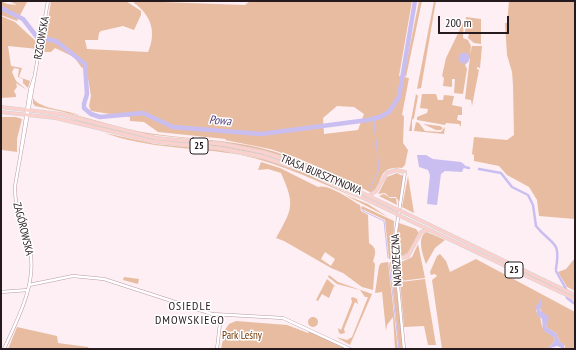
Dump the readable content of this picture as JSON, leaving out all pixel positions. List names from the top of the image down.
{
  "streets": {
    "main road": ["25", "TRASA BURSZTYNOWA"],
    "street": ["RZGOWSKA", "ZAGÓROWSKA", "NADRZECZNA"]
  },
  "crossings": [
    ["RZGOWSKA", "ZAGÓROWSKA"],
    ["TRASA BURSZTYNOWA", "ZAGÓROWSKA"]
  ],
  "districts": ["OSIEDLE DMOWSKIEGO"],
  "water": ["Powa"],
  "parks": ["Park Leśny"],
  "scale_bar": "200 m"
}
